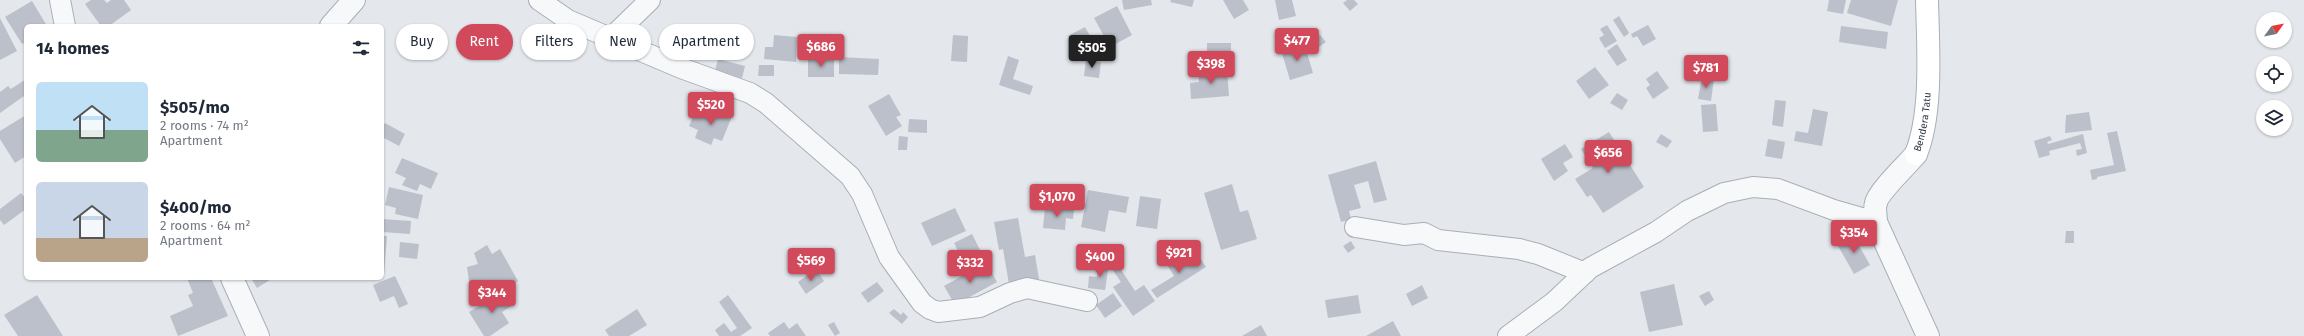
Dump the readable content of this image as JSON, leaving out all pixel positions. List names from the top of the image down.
{
  "streets": {
    "main road": ["Bendera Tatu"]
  },
  "north": "top right",
  "page": {
    "chip": [
      "Buy",
      "Rent",
      "Filters",
      "New",
      "Apartment"
    ],
    "heading": "14 homes",
    "price": [
      "$477",
      "$686",
      "$505",
      "$398",
      "$781",
      "$520",
      "$656",
      "$1,070",
      "$354",
      "$921",
      "$400",
      "$569",
      "$332",
      "$344"
    ],
    "list": [
      {
        "name": "$505/mo",
        "note": "2 rooms · 74 m² · Apartment"
      },
      {
        "name": "$400/mo",
        "note": "2 rooms · 64 m² · Apartment"
      }
    ]
  }
}
